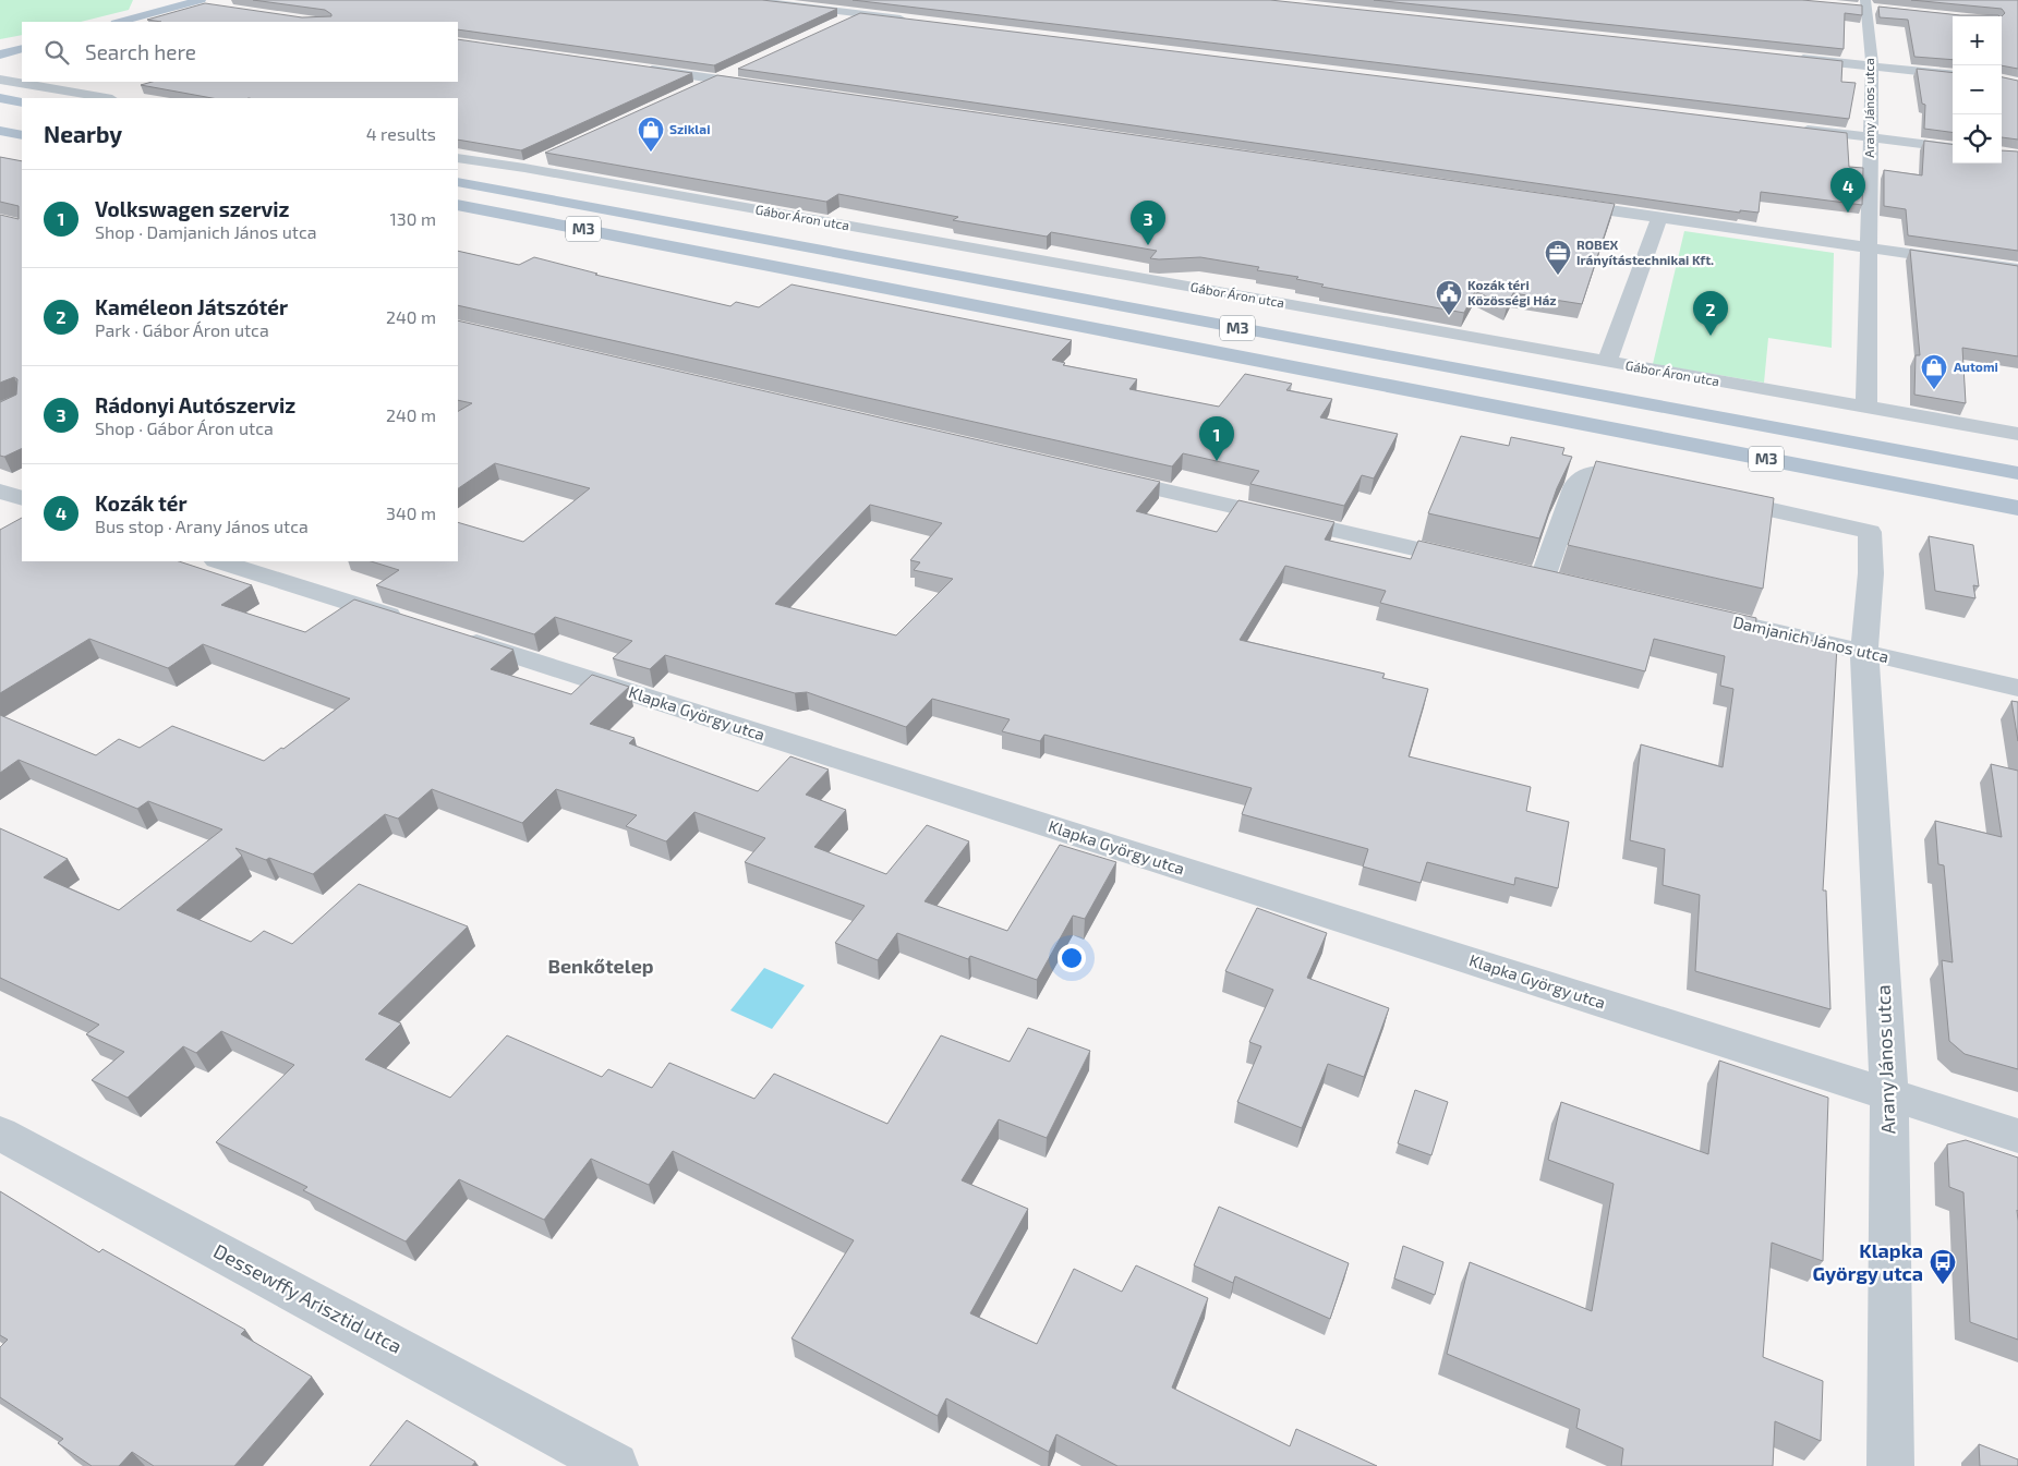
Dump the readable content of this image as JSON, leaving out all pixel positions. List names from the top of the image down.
{
  "streets": {
    "main road": ["M3"],
    "street": [
      "Arany János utca",
      "Gábor Áron utca",
      "Damjanich János utca",
      "Klapka György utca",
      "Dessewffy Arisztid utca"
    ]
  },
  "crossings": [
    ["Arany János utca", "Gábor Áron utca"],
    ["Arany János utca", "Damjanich János utca"],
    ["Arany János utca", "Klapka György utca"]
  ],
  "districts": ["Benkőtelep"],
  "places": {
    "shop": ["Sziklai", "Automi"],
    "office": ["ROBEX Irányítástechnikai Kft."],
    "public building": ["Kozák téri Közösségi Ház"],
    "bus stop": ["Klapka György utca"]
  },
  "page": {
    "map_buttons": ["+", "−"],
    "search": "Search here",
    "heading": ["Nearby", "4 results"],
    "pins": [
      "4",
      "3",
      "2",
      "1"
    ],
    "list": [
      {
        "mark": "1",
        "name": "Volkswagen szerviz",
        "note": "Shop · Damjanich János utca",
        "value": "130 m"
      },
      {
        "mark": "2",
        "name": "Kaméleon Játszótér",
        "note": "Park · Gábor Áron utca",
        "value": "240 m"
      },
      {
        "mark": "3",
        "name": "Rádonyi Autószerviz",
        "note": "Shop · Gábor Áron utca",
        "value": "240 m"
      },
      {
        "mark": "4",
        "name": "Kozák tér",
        "note": "Bus stop · Arany János utca",
        "value": "340 m"
      }
    ]
  }
}
